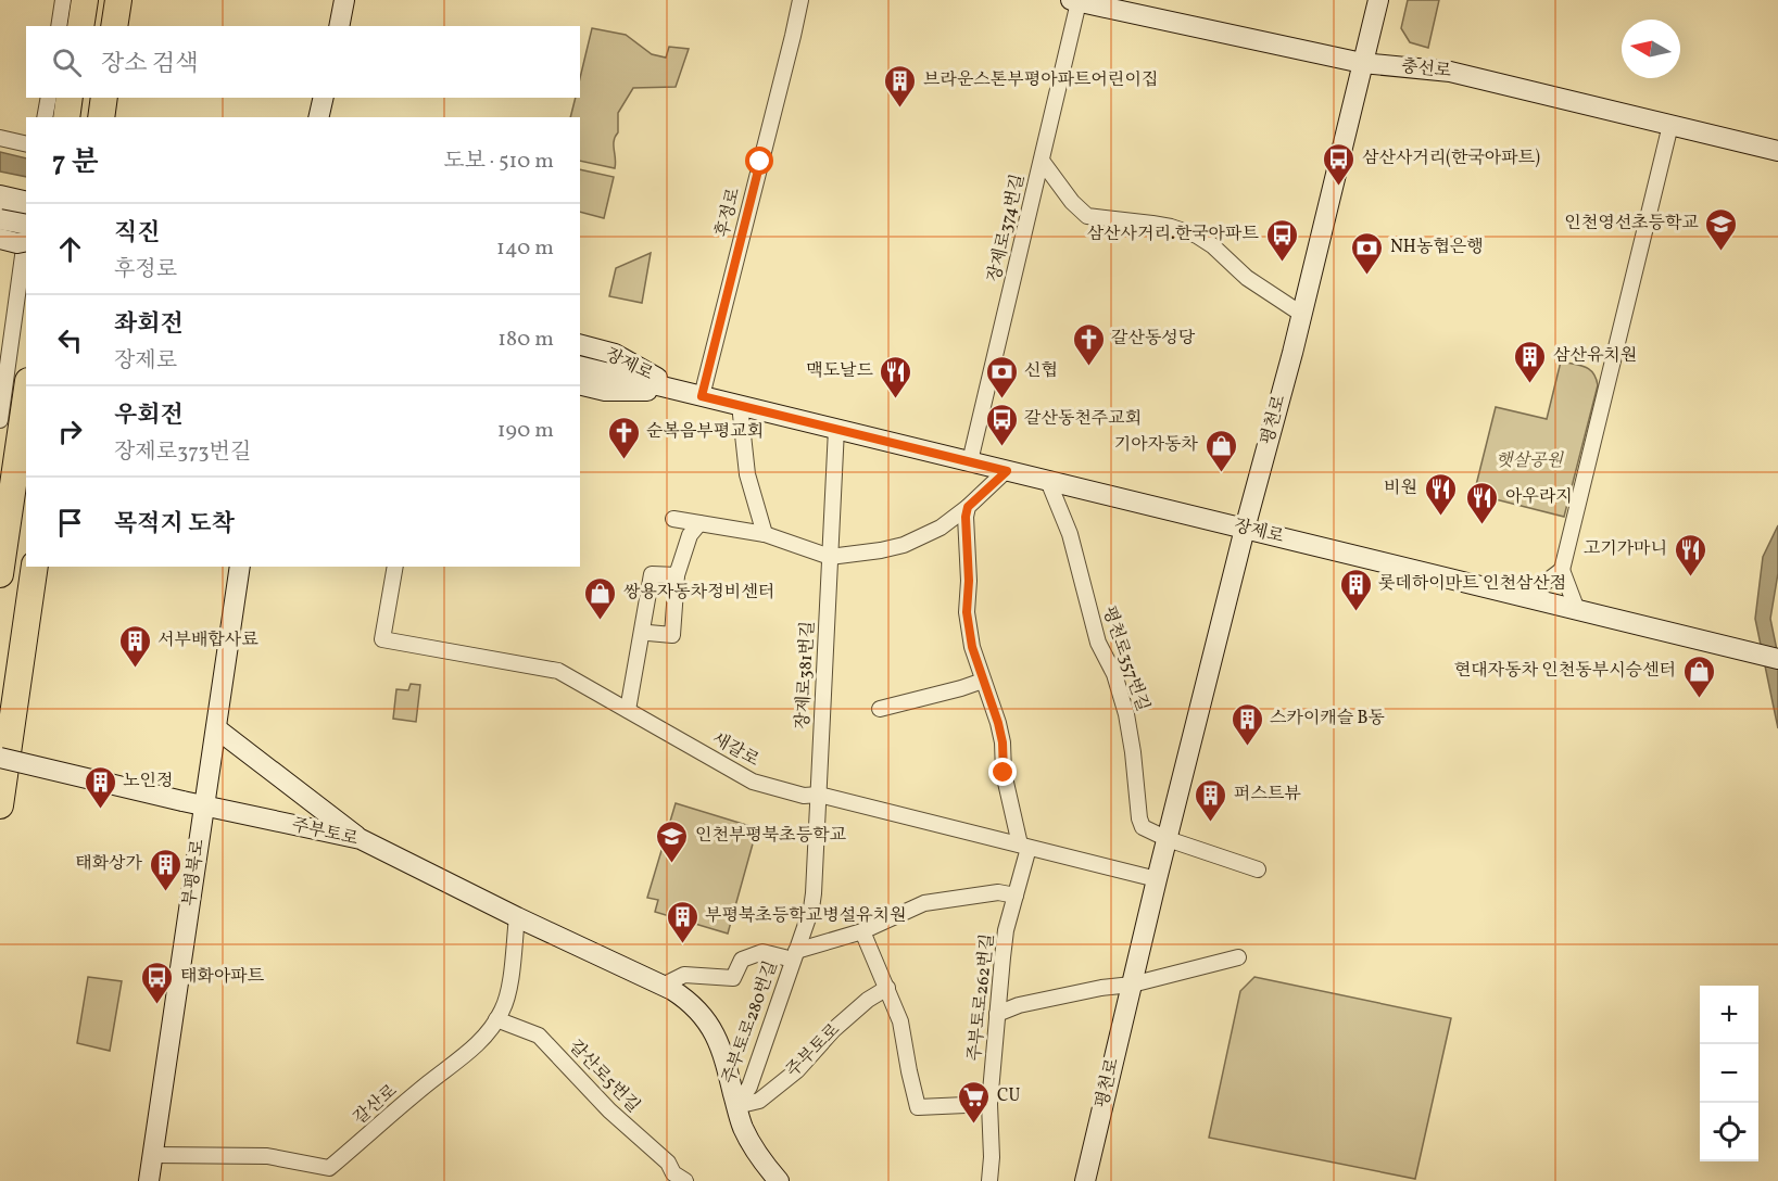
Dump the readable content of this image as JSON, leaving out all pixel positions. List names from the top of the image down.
{
  "streets": {
    "main road": [
      "충선로",
      "장제로",
      "평천로",
      "주부토로",
      "부평북로"
    ],
    "street": [
      "후정로",
      "장제로374번길",
      "평천로357번길",
      "장제로381번길",
      "새갈로",
      "주부토로262번길",
      "주부토로280번길",
      "갈산로5번길",
      "갈산로"
    ]
  },
  "crossings": [
    ["충선로", "장제로374번길"],
    ["충선로", "평천로"],
    ["후정로", "장제로"],
    ["장제로374번길", "장제로"],
    ["장제로", "평천로"],
    ["장제로", "평천로357번길"],
    ["장제로", "장제로381번길"],
    ["평천로", "평천로357번길"],
    ["평천로", "새갈로"],
    ["장제로381번길", "새갈로"],
    ["장제로381번길", "주부토로280번길"],
    ["새갈로", "주부토로262번길"],
    ["새갈로", "주부토로280번길"],
    ["주부토로", "부평북로"],
    ["주부토로", "주부토로280번길"],
    ["주부토로", "갈산로"],
    ["부평북로", "갈산로"],
    ["갈산로5번길", "갈산로"]
  ],
  "parks": ["햇살공원"],
  "places": {
    "building": [
      "브라운스톤부평아파트어린이집",
      "삼산유치원",
      "롯데하이마트 인천삼산점",
      "서부배합사료",
      "스카이캐슬 B동",
      "노인정",
      "퍼스트뷰",
      "태화상가",
      "부평북초등학교병설유치원"
    ],
    "bus stop": [
      "삼산사거리(한국아파트)",
      "삼산사거리.한국아파트",
      "갈산동천주교회",
      "태화아파트"
    ],
    "school or university": ["인천영선초등학교", "인천부평북초등학교"],
    "bank": ["NH농협은행", "신협"],
    "church": ["갈산동성당", "순복음부평교회"],
    "restaurant": [
      "맥도날드",
      "비원",
      "아우라지",
      "고기가마니"
    ],
    "shop": ["기아자동차", "쌍용자동차정비센터", "현대자동차 인천동부시승센터"],
    "supermarket": ["CU"]
  },
  "north": "left",
  "page": {
    "search": "장소 검색",
    "heading": ["7 분", "도보 · 510 m"],
    "list": [
      ["직진", "후정로", "140 m"],
      ["좌회전", "장제로", "180 m"],
      ["우회전", "장제로373번길", "190 m"],
      "목적지 도착"
    ],
    "map_buttons": ["+", "−"]
  }
}
